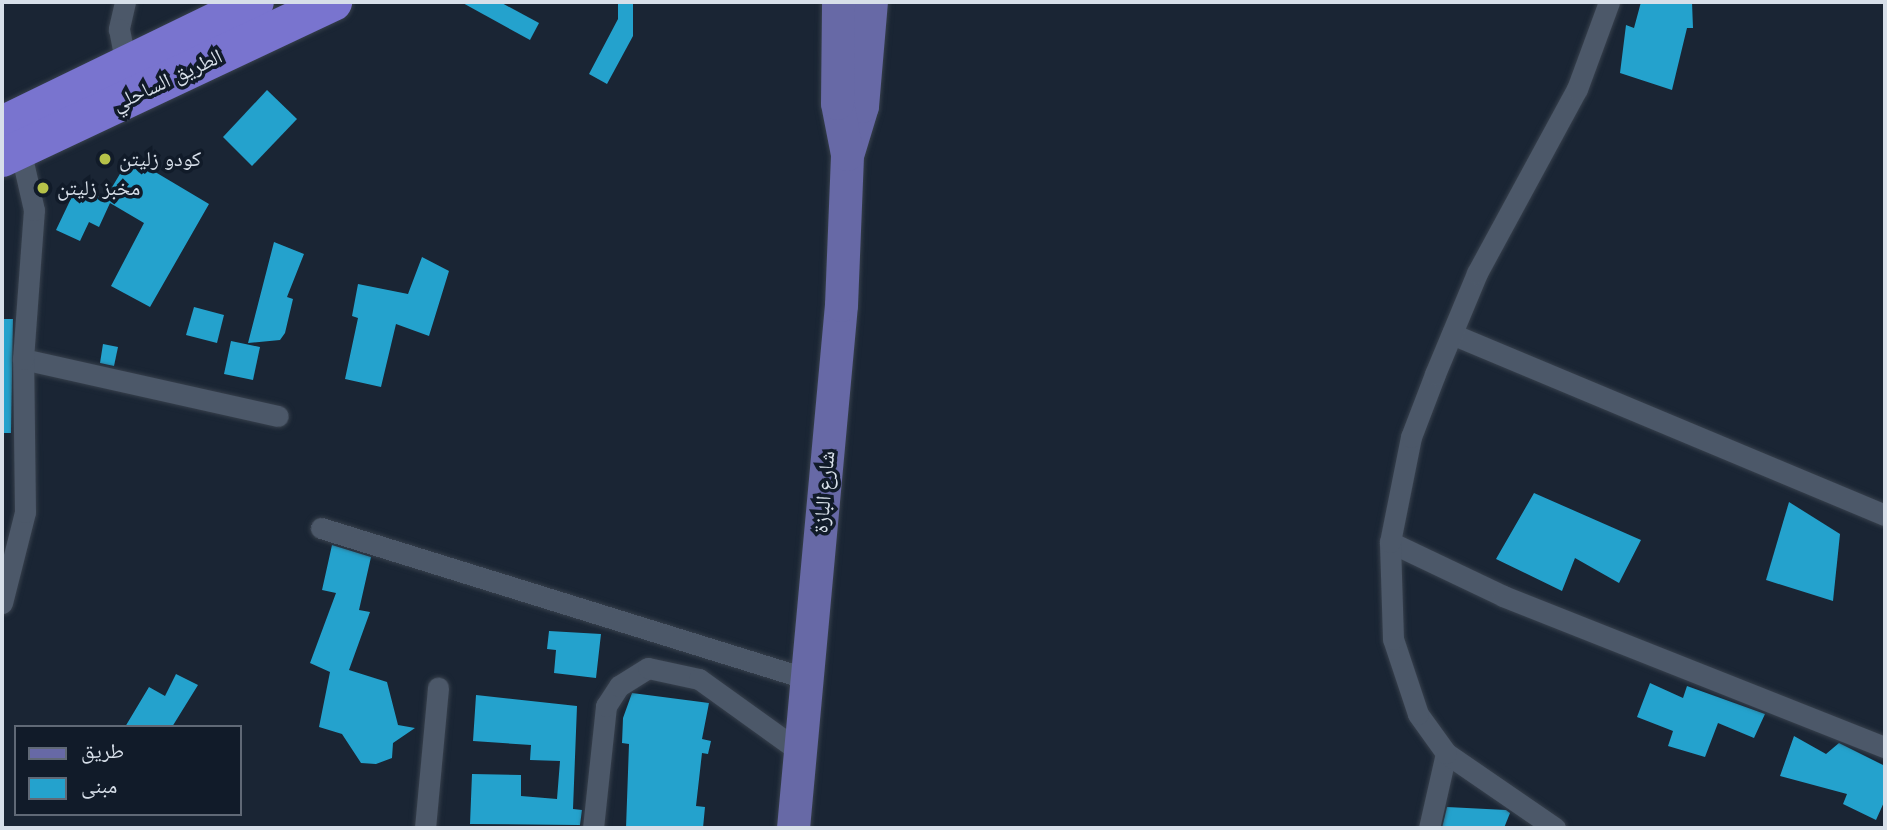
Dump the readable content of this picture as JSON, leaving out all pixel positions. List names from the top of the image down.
{
  "streets": {
    "highway": ["الطريق الساحلي"],
    "main road": ["شارع البازة"]
  },
  "places": ["كودو زليتن", "مخبز زليتن"],
  "legend": ["طريق", "مبنى"]
}
